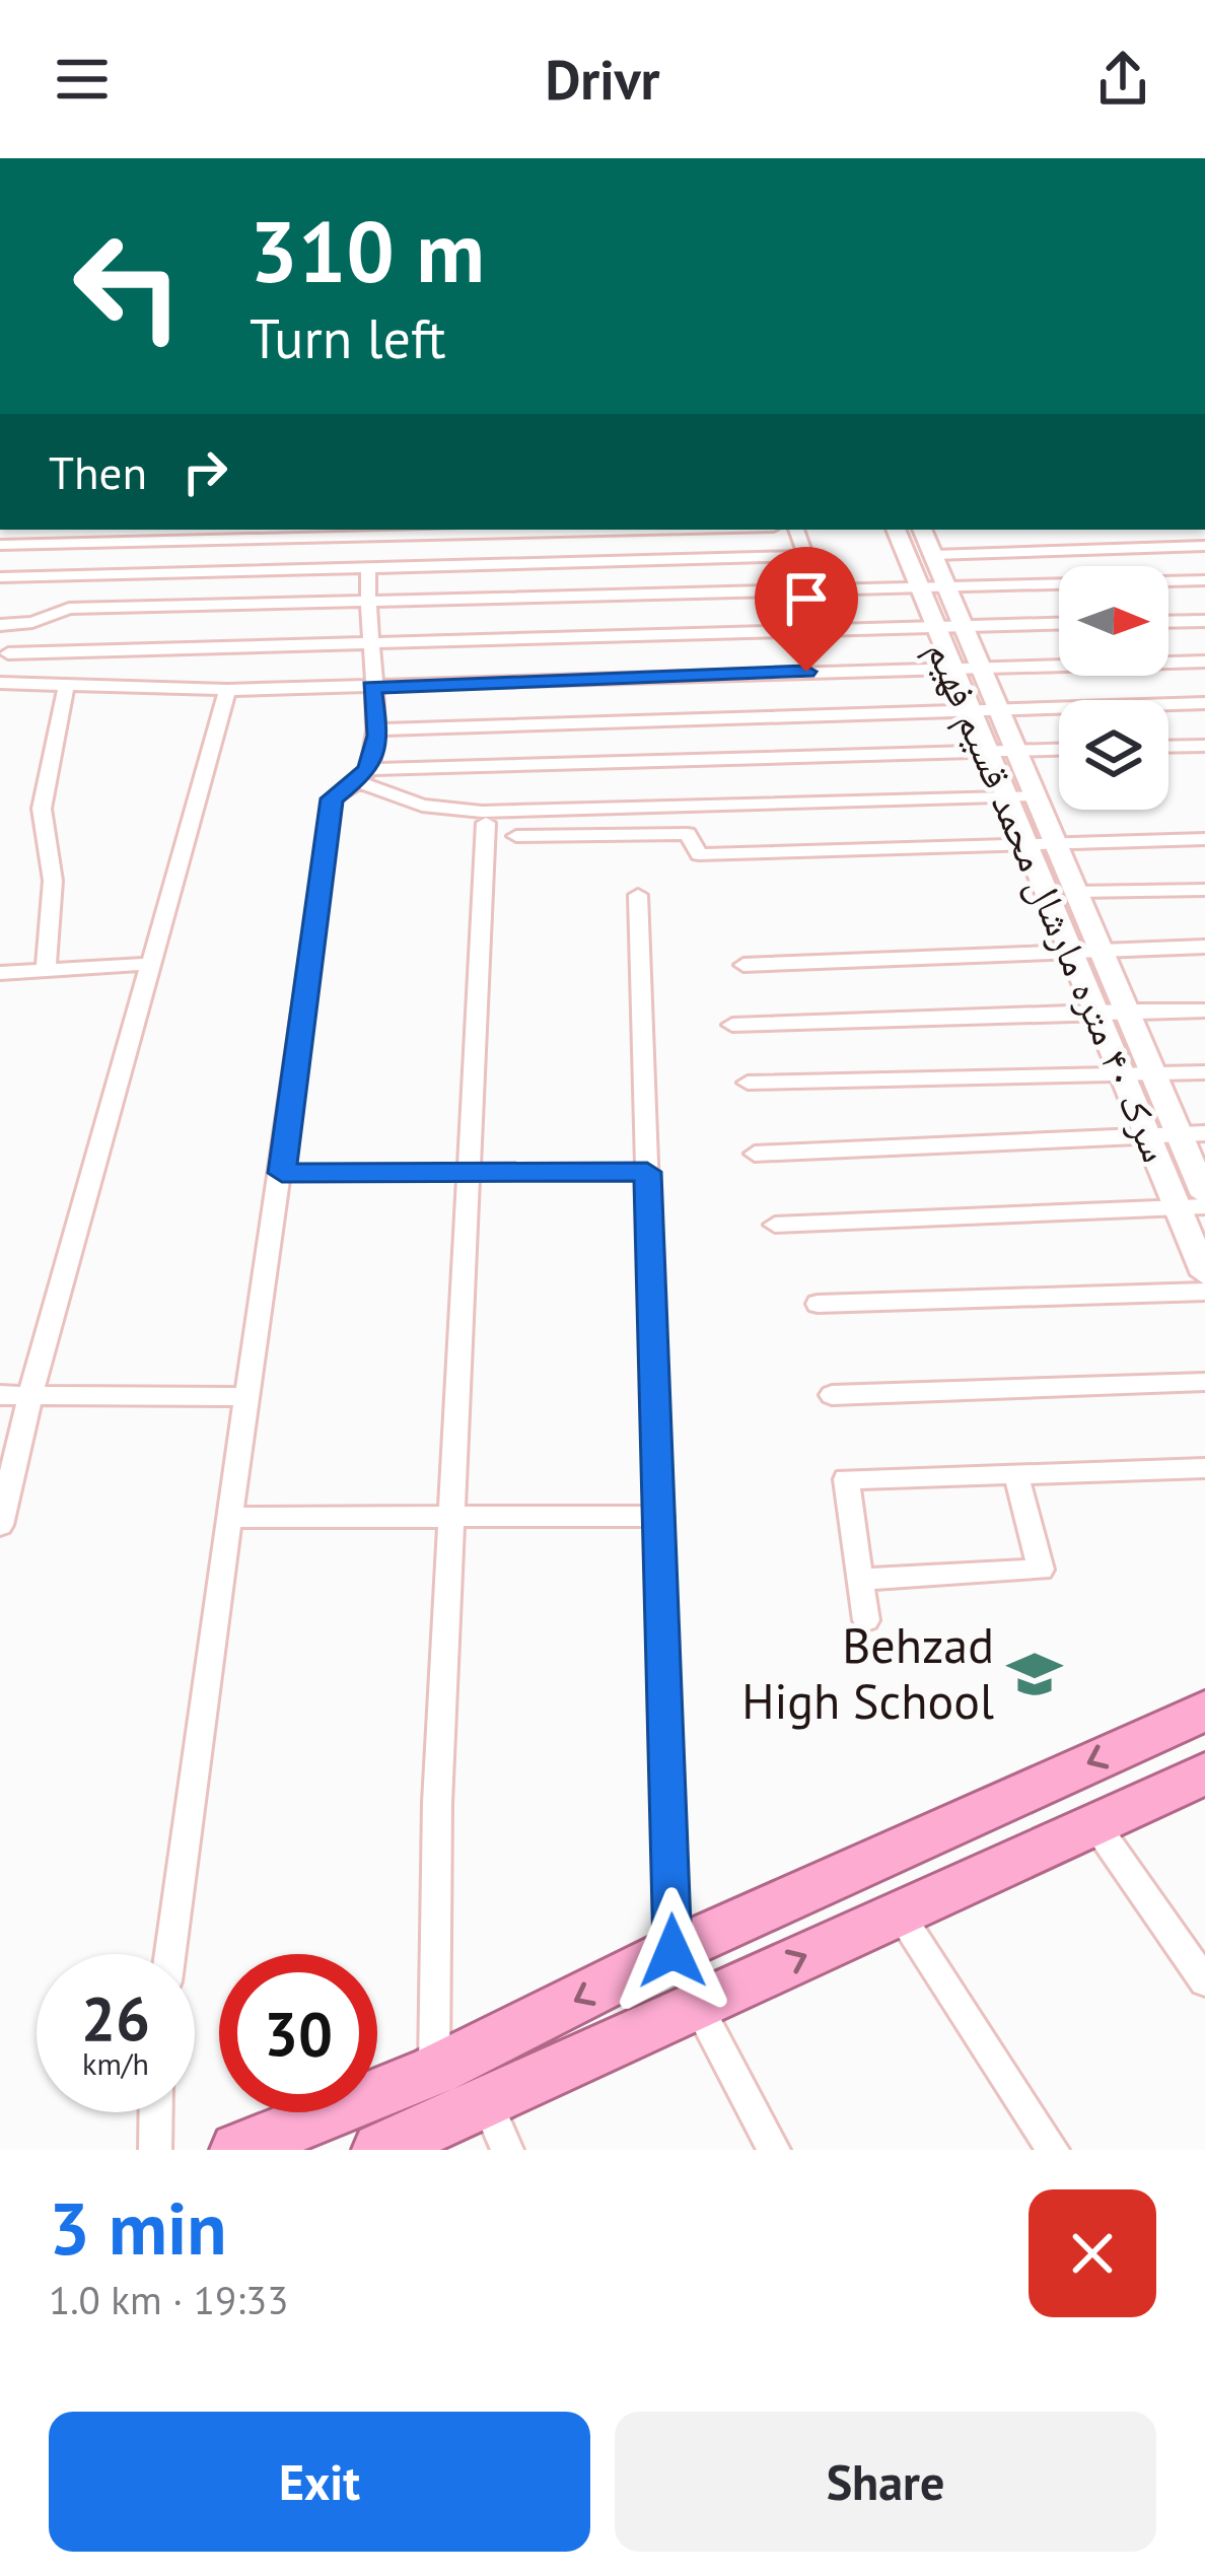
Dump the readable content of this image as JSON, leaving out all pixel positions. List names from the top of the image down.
{
  "streets": {
    "street": ["سرک ۴۰ متره مارشال محمد قسیم فهیم"]
  },
  "places": {
    "school or university": ["Behzad High School"]
  },
  "north": "right",
  "page": {
    "header": "Drivr",
    "turn": ["310 m", "Turn left"],
    "then": "Then",
    "speed": "26 km/h",
    "limit": "30",
    "heading": ["3 min", "1.0 km · 19:33"],
    "buttons": ["Exit", "Share"]
  }
}
